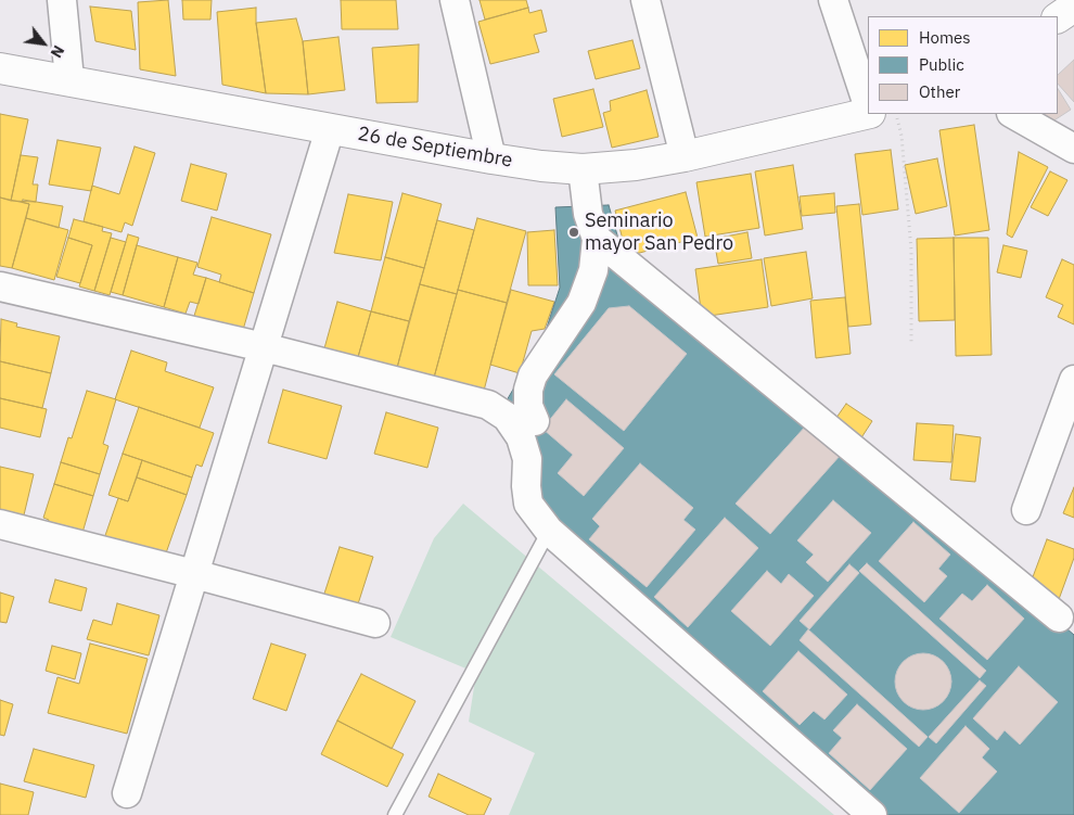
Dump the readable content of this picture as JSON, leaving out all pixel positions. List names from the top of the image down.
{
  "streets": {
    "street": ["26 de Septiembre"]
  },
  "places": ["Seminario mayor San Pedro"],
  "legend": ["Homes", "Public", "Other"],
  "north": "bottom right"
}
